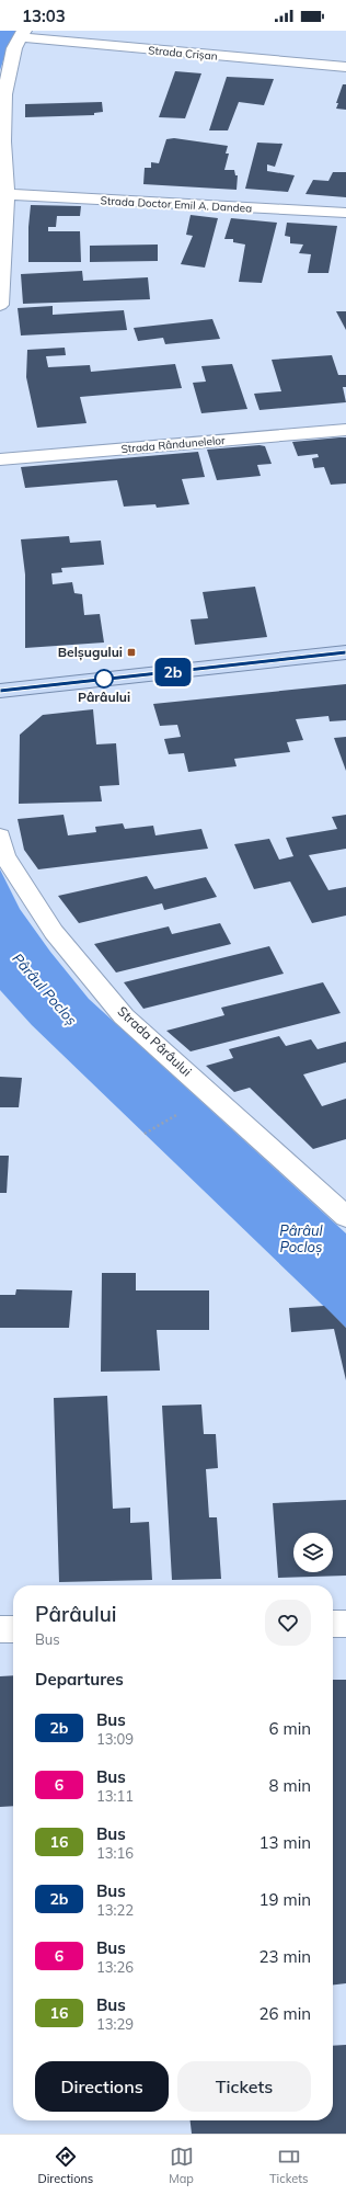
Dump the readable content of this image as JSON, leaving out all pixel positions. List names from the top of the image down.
{
  "streets": {
    "street": [
      "Strada Crișan",
      "Strada Doctor Emil A. Dandea",
      "Strada Rândunelelor",
      "Strada Pârâului"
    ]
  },
  "water": ["Pârâul Pocloș"],
  "places": {
    "transit": ["Belșugului"],
    "other": ["Pârâului"]
  },
  "lines": ["bus line 2b"],
  "page": {
    "status": "13:03",
    "on_map": "2b",
    "heading": [
      ["Pârâului", "Bus"],
      "Departures"
    ],
    "list": [
      {
        "mark": "2b",
        "name": "Bus",
        "note": "13:09",
        "value": "6 min"
      },
      {
        "mark": "6",
        "name": "Bus",
        "note": "13:11",
        "value": "8 min"
      },
      {
        "mark": "16",
        "name": "Bus",
        "note": "13:16",
        "value": "13 min"
      },
      {
        "mark": "2b",
        "name": "Bus",
        "note": "13:22",
        "value": "19 min"
      },
      {
        "mark": "6",
        "name": "Bus",
        "note": "13:26",
        "value": "23 min"
      },
      {
        "mark": "16",
        "name": "Bus",
        "note": "13:29",
        "value": "26 min"
      }
    ],
    "buttons": ["Directions", "Tickets"],
    "tabs": ["Directions", "Map", "Tickets"]
  }
}
